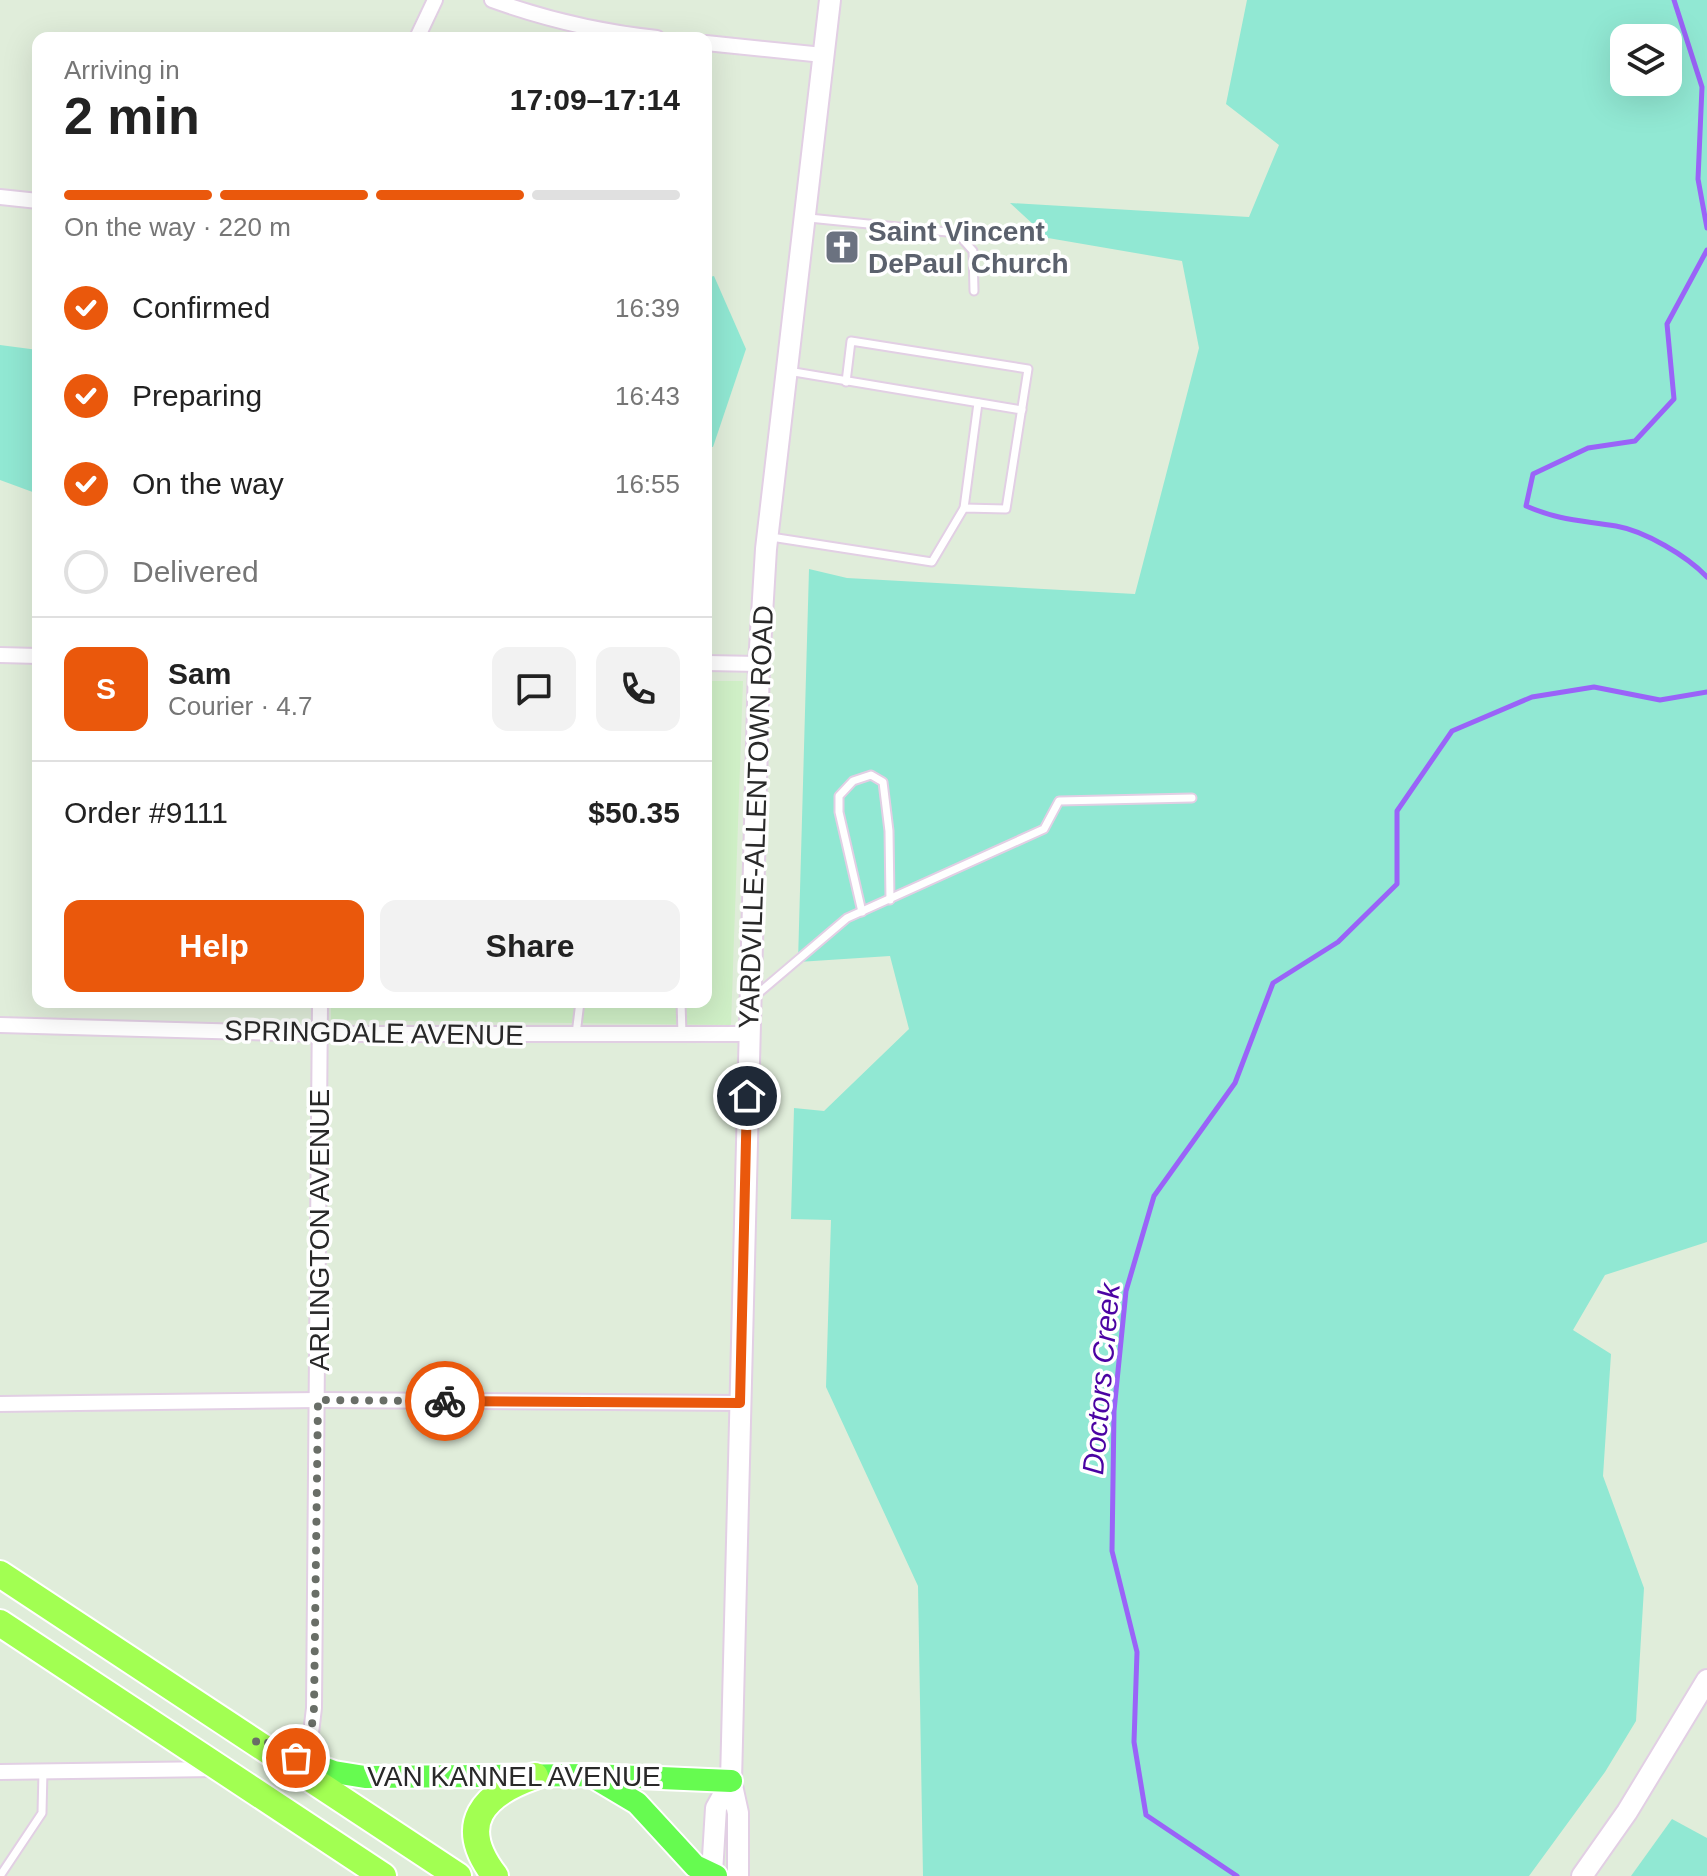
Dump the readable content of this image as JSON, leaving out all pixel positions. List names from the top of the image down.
{
  "streets": {
    "main road": ["YARDVILLE-ALLENTOWN ROAD", "VAN KANNEL AVENUE"],
    "street": ["SPRINGDALE AVENUE", "ARLINGTON AVENUE"]
  },
  "crossings": [
    ["YARDVILLE-ALLENTOWN ROAD", "SPRINGDALE AVENUE"],
    ["YARDVILLE-ALLENTOWN ROAD", "VAN KANNEL AVENUE"],
    ["SPRINGDALE AVENUE", "ARLINGTON AVENUE"],
    ["ARLINGTON AVENUE", "VAN KANNEL AVENUE"]
  ],
  "water": ["Doctors Creek"],
  "places": {
    "church": ["Saint Vincent DePaul Church"]
  },
  "page": {
    "heading": ["2 min", "Arriving in", "17:09–17:14"],
    "panel": [
      "Sam",
      "Courier · 4.7",
      "Order #9111",
      "$50.35"
    ],
    "bar": "On the way · 220 m",
    "list": [
      ["Confirmed", "16:39"],
      ["Preparing", "16:43"],
      ["On the way", "16:55"],
      "Delivered"
    ],
    "round": "S",
    "buttons": ["Help", "Share"]
  }
}
